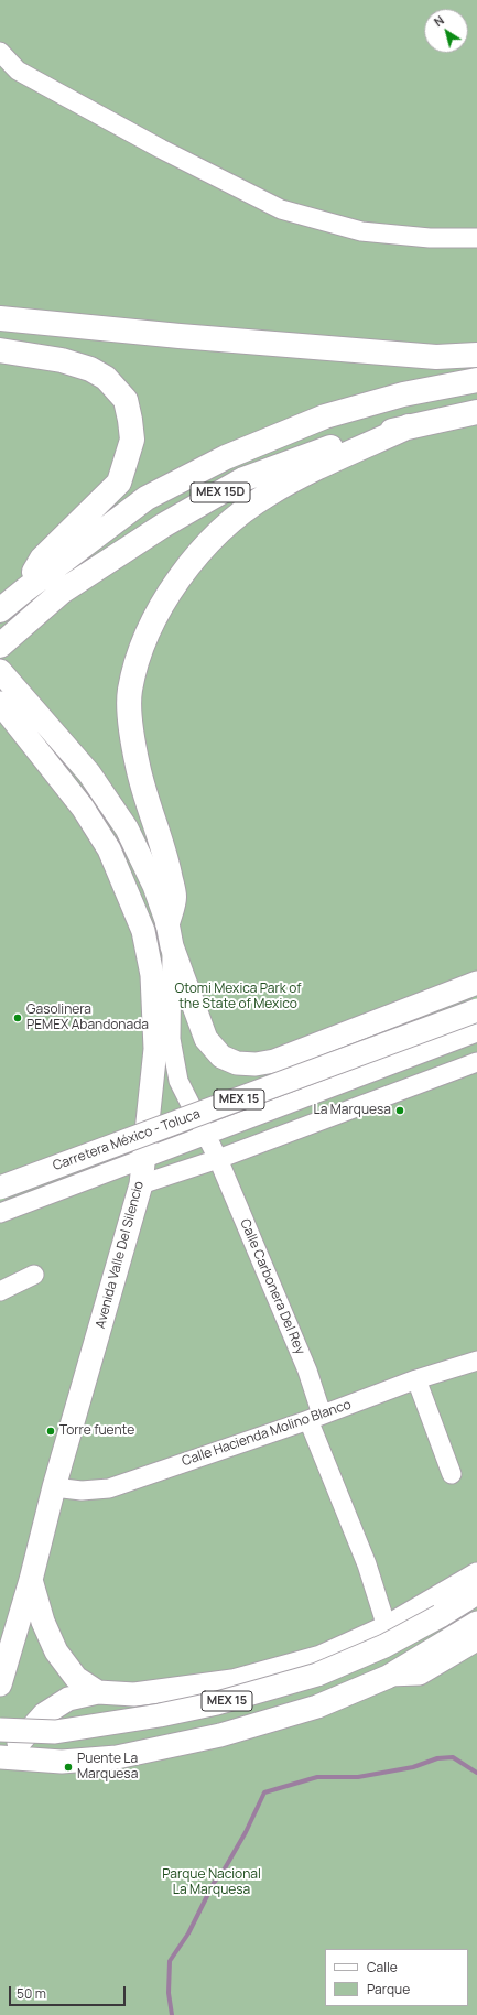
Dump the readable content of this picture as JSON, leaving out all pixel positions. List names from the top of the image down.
{
  "streets": {
    "highway": ["MEX 15D"],
    "main road": ["MEX 15", "Carretera México - Toluca", "Avenida Valle Del Silencio"],
    "street": ["Calle Carbonera Del Rey", "Calle Hacienda Molino Blanco"]
  },
  "crossings": [
    ["Avenida Valle Del Silencio", "Calle Hacienda Molino Blanco"],
    ["Calle Carbonera Del Rey", "Calle Hacienda Molino Blanco"]
  ],
  "parks": ["Otomi Mexica Park of the State of Mexico", "Parque Nacional La Marquesa"],
  "places": [
    "Gasolinera PEMEX Abandonada",
    "La Marquesa",
    "Torre fuente",
    "Puente La Marquesa"
  ],
  "legend": ["Calle", "Parque"],
  "scale_bar": "50 m",
  "north": "top left"
}
